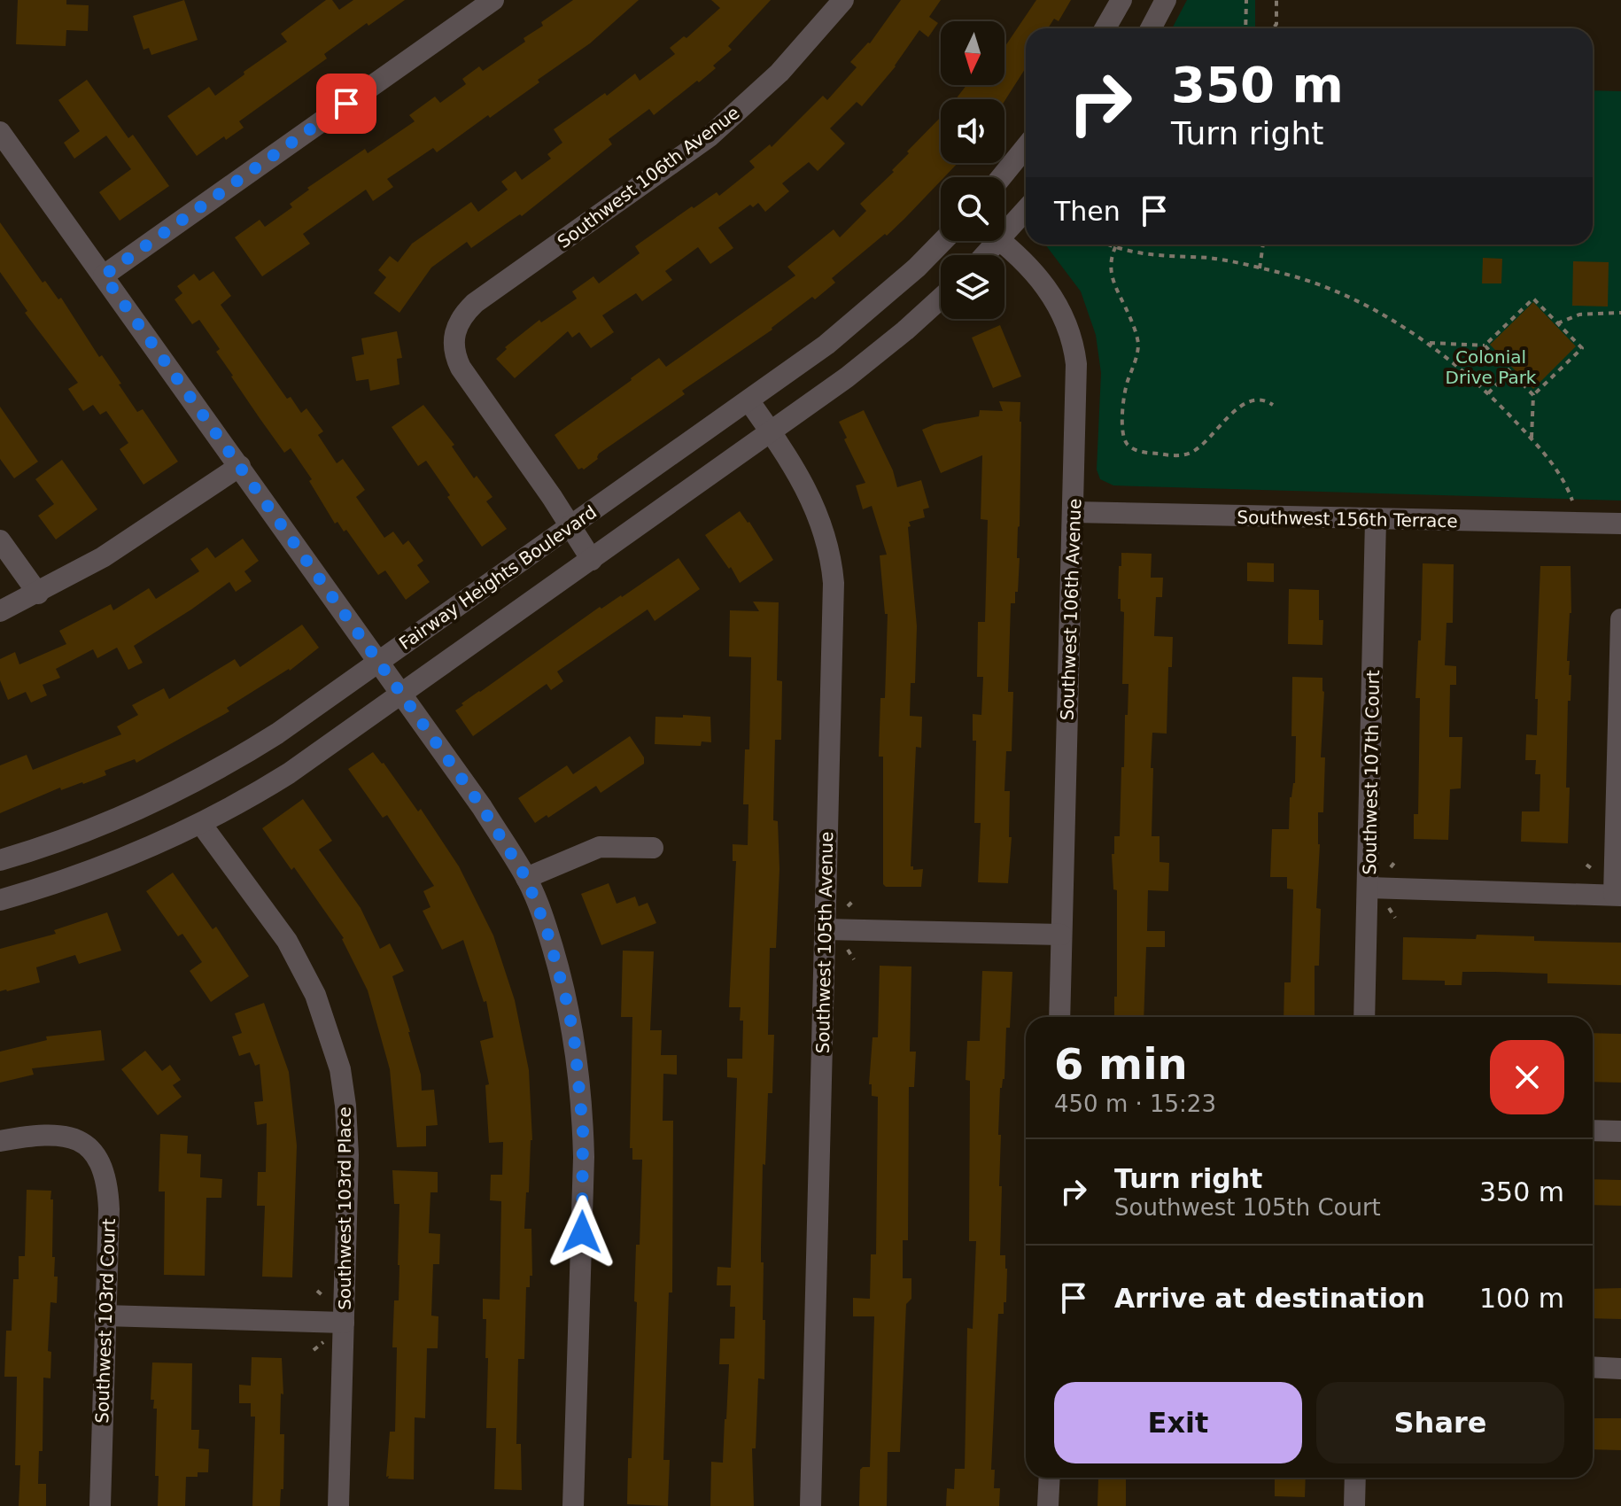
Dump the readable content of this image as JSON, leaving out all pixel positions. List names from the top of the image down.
{
  "streets": {
    "street": [
      "Southwest 106th Avenue",
      "Southwest 156th Terrace",
      "Fairway Heights Boulevard",
      "Southwest 107th Court",
      "Southwest 105th Avenue",
      "Southwest 103rd Place",
      "Southwest 103rd Court"
    ]
  },
  "crossings": [
    ["Southwest 106th Avenue", "Southwest 156th Terrace"],
    ["Southwest 106th Avenue", "Fairway Heights Boulevard"],
    ["Southwest 156th Terrace", "Southwest 107th Court"],
    ["Fairway Heights Boulevard", "Southwest 105th Avenue"]
  ],
  "parks": ["Colonial Drive Park"],
  "north": "bottom",
  "page": {
    "turn": ["350 m", "Turn right"],
    "then": "Then",
    "heading": ["6 min", "450 m · 15:23"],
    "list": [
      {
        "name": "Turn right",
        "note": "Southwest 105th Court",
        "value": "350 m"
      },
      {
        "name": "Arrive at destination",
        "value": "100 m"
      }
    ],
    "buttons": ["Exit", "Share"]
  }
}
